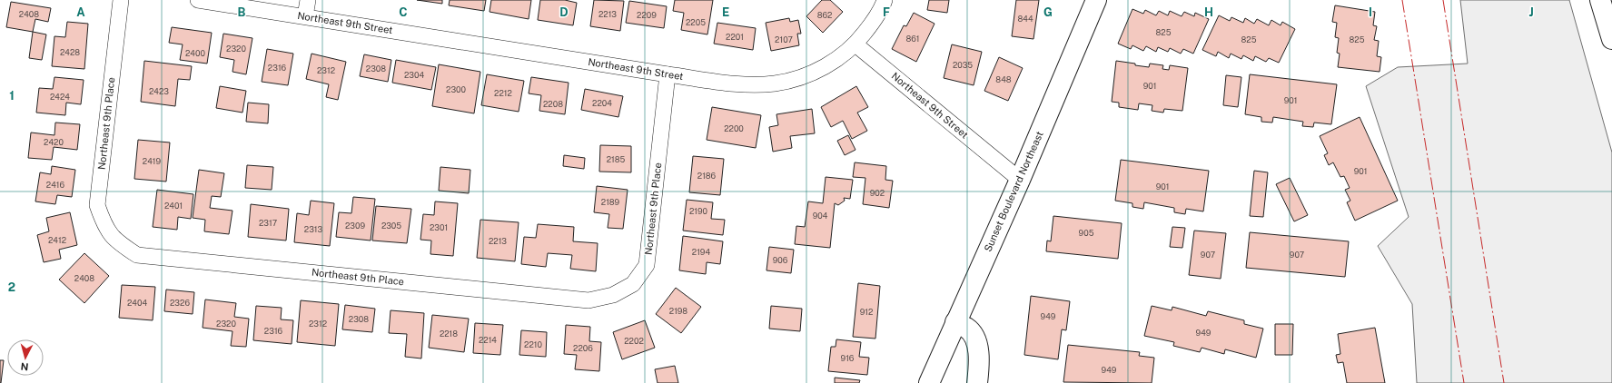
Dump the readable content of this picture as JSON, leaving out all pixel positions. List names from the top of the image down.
{
  "streets": {
    "main road": ["Sunset Boulevard Northeast"],
    "street": ["Northeast 9th Street", "Northeast 9th Place"]
  },
  "crossings": [
    ["Northeast 9th Street", "Northeast 9th Place"],
    ["Northeast 9th Street", "Sunset Boulevard Northeast"]
  ],
  "house_numbers": [
    "2408",
    "2213",
    "2209",
    "862",
    "844",
    "2205",
    "825",
    "2201",
    "861",
    "2107",
    "825",
    "825",
    "2320",
    "2428",
    "2400",
    "2035",
    "2316",
    "2308",
    "2312",
    "2304",
    "848",
    "901",
    "2300",
    "2423",
    "2212",
    "2424",
    "901",
    "2204",
    "2208",
    "2200",
    "2420",
    "2185",
    "2419",
    "901",
    "2186",
    "2416",
    "901",
    "902",
    "2189",
    "2401",
    "2190",
    "904",
    "2317",
    "2309",
    "2305",
    "2301",
    "2313",
    "905",
    "2412",
    "2213",
    "2194",
    "907",
    "907",
    "906",
    "2408",
    "2404",
    "2326",
    "2198",
    "912",
    "949",
    "2308",
    "2320",
    "2312",
    "2316",
    "949",
    "2218",
    "2214",
    "2202",
    "2210",
    "2206",
    "916",
    "949"
  ],
  "north": "bottom",
  "grid": {
    "columns": [
      "A",
      "B",
      "C",
      "D",
      "E",
      "F",
      "G",
      "H",
      "I",
      "J"
    ],
    "rows": ["1", "2"]
  }
}
